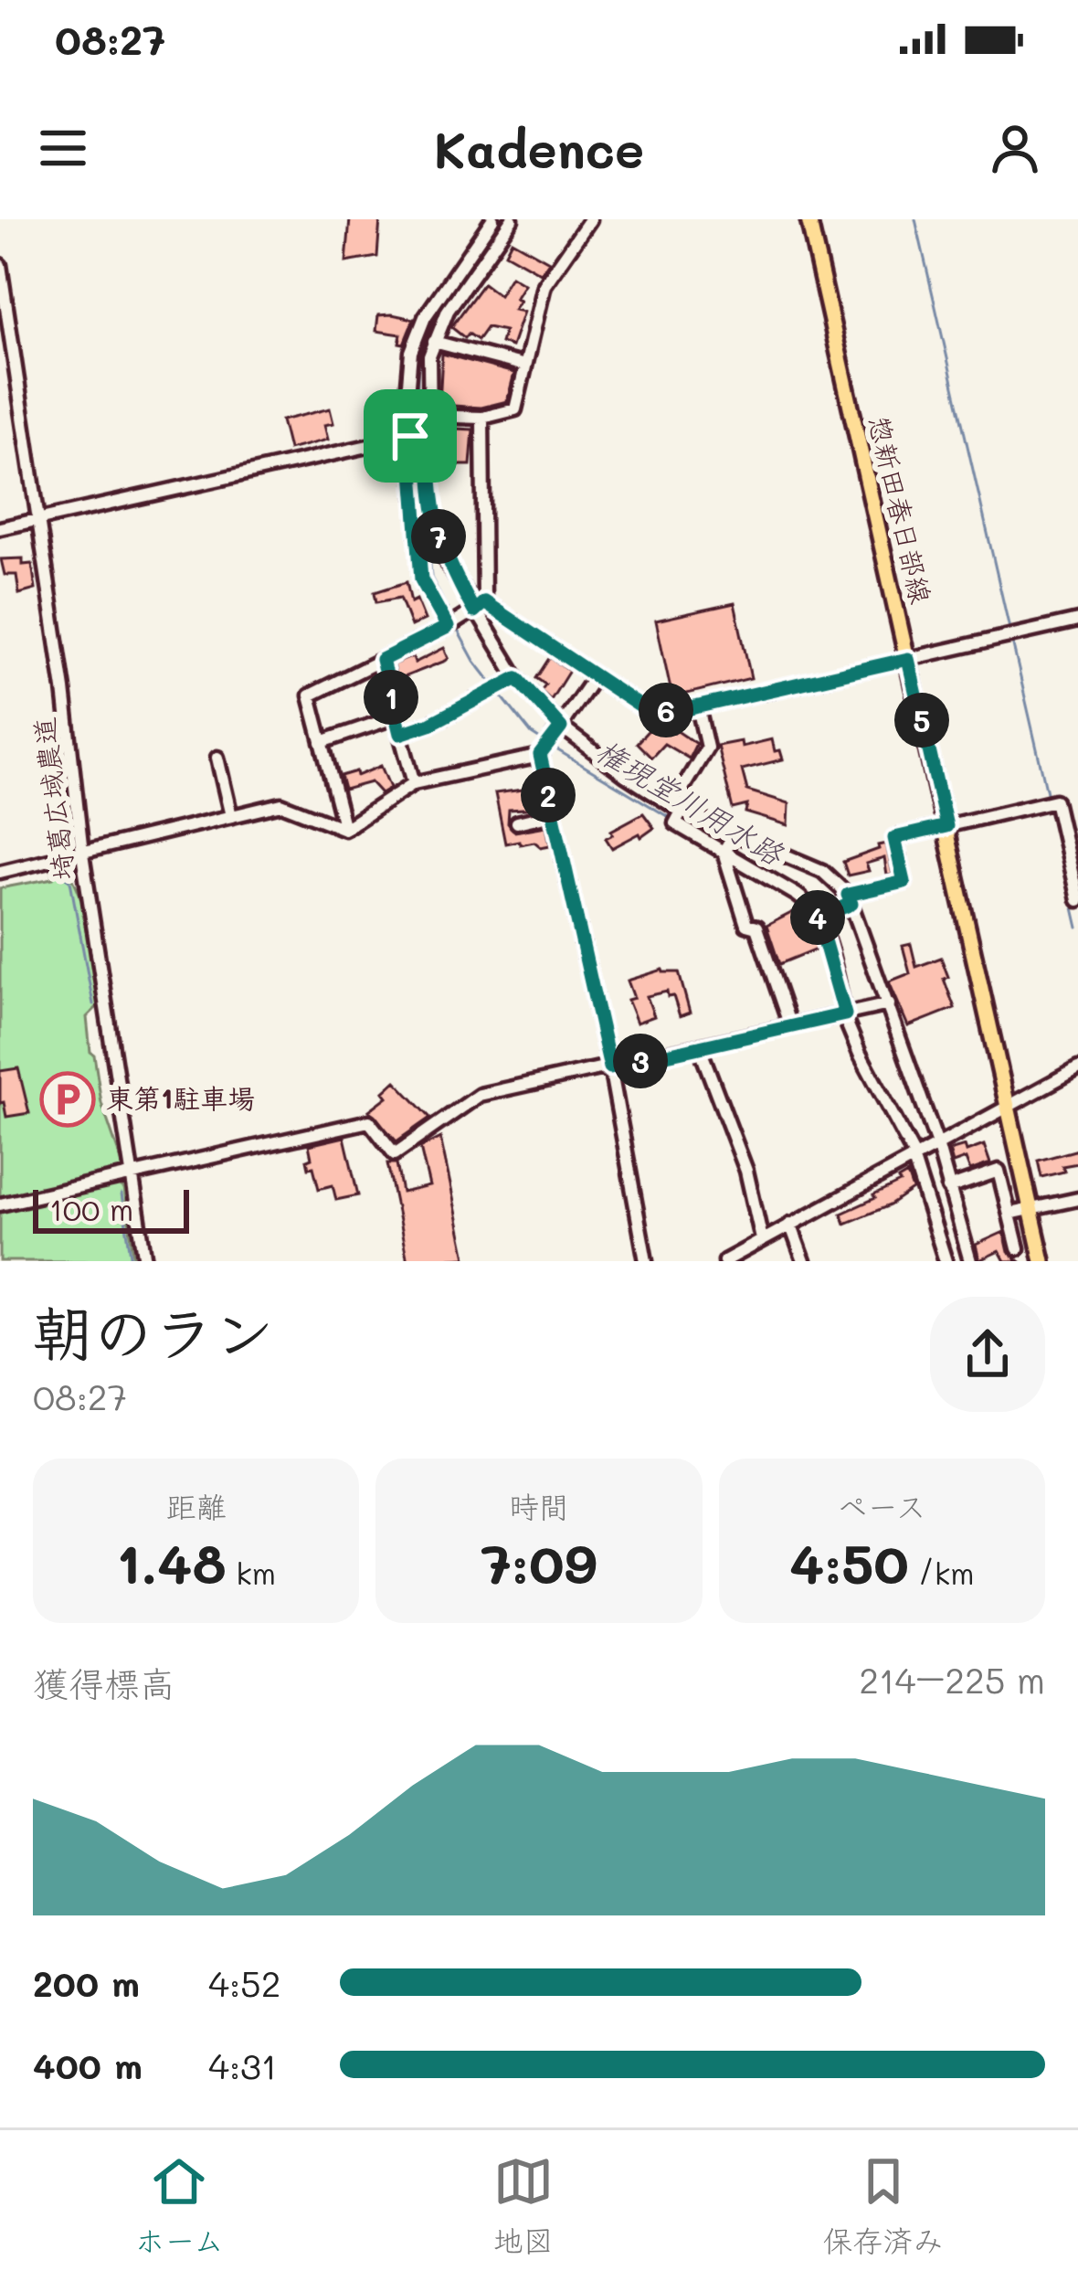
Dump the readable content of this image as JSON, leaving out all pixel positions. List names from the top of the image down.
{
  "streets": {
    "main road": ["惣新田春日部線"],
    "street": ["埼葛広域農道"]
  },
  "water": ["権現堂川用水路"],
  "places": {
    "parking": ["東第1駐車場"]
  },
  "scale_bar": "100 m",
  "page": {
    "status": "08:27",
    "header": "Kadence",
    "pins": [
      "7",
      "1",
      "6",
      "5",
      "2",
      "4",
      "3"
    ],
    "scale": "100 m",
    "heading": ["朝のラン", "08:27"],
    "stats": [
      ["距離", "1.48 km"],
      ["時間", "7:09"],
      ["ペース", "4:50 /km"]
    ],
    "chart": ["獲得標高", "214–225 m"],
    "list": [
      {
        "name": "200 m",
        "note": "4:52"
      },
      {
        "name": "400 m",
        "note": "4:31"
      }
    ],
    "tabs": ["ホーム", "地図", "保存済み"]
  }
}
